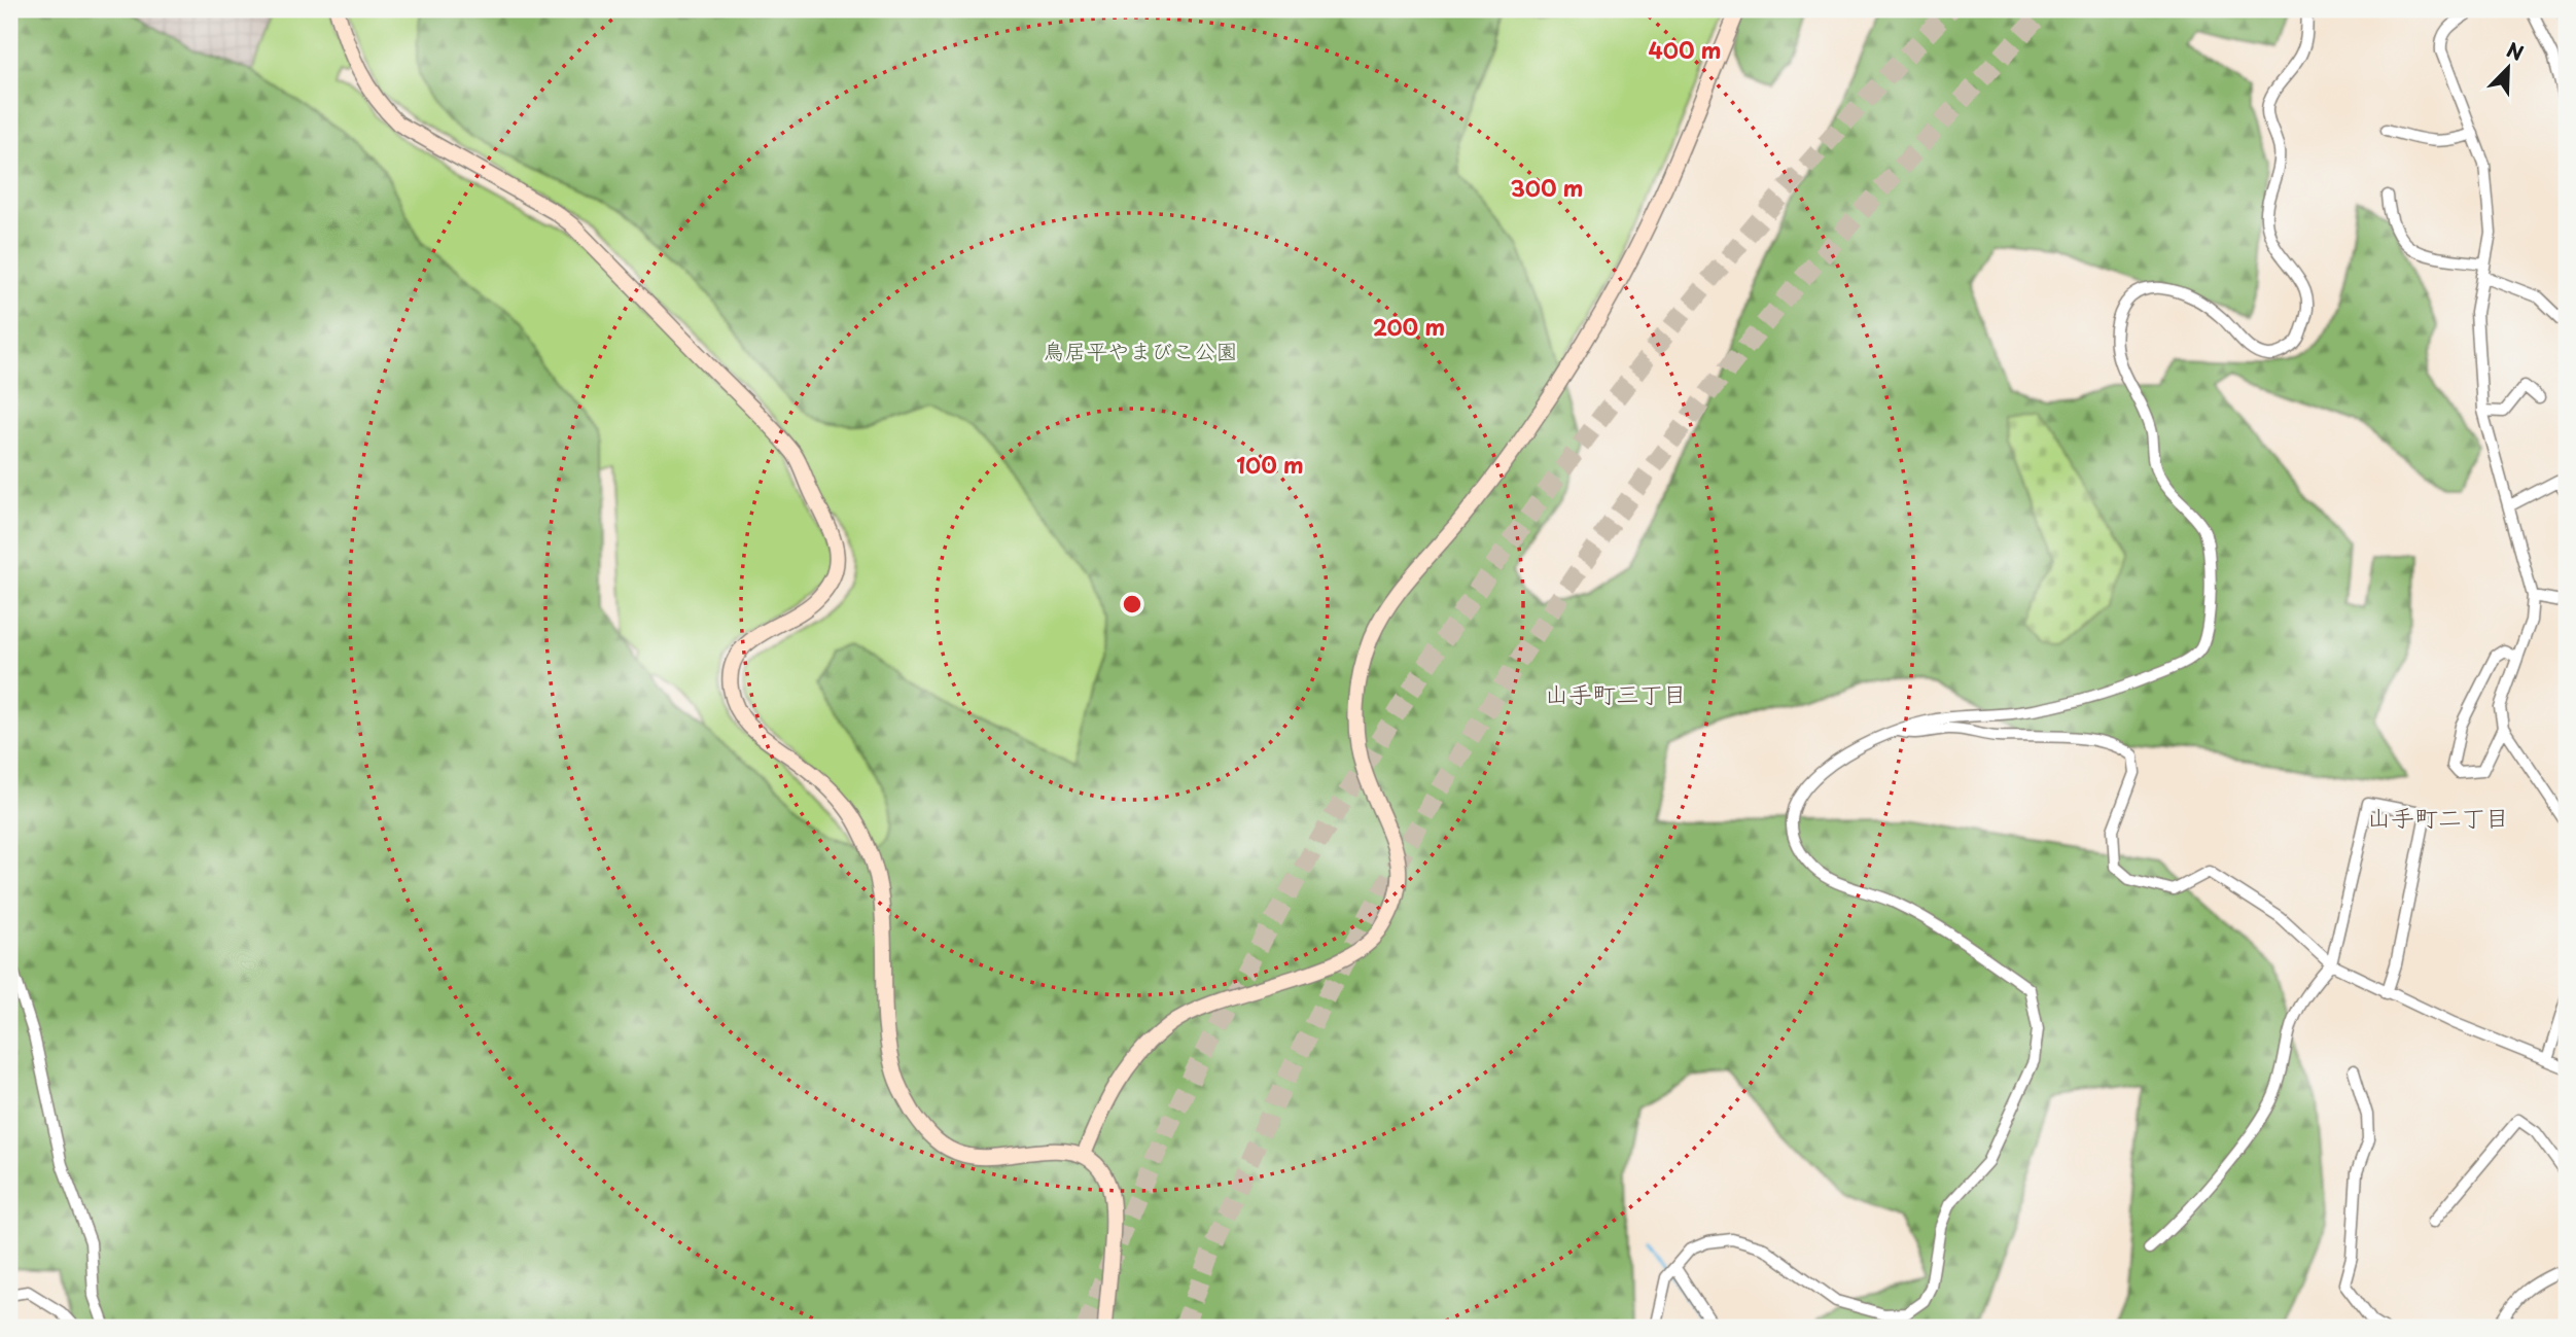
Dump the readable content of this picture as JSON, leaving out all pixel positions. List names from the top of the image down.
{
  "districts": ["山手町三丁目", "山手町二丁目"],
  "parks": ["鳥居平やまびこ公園"],
  "north": "top right",
  "rings": [
    "400 m",
    "300 m",
    "200 m",
    "100 m"
  ]
}
